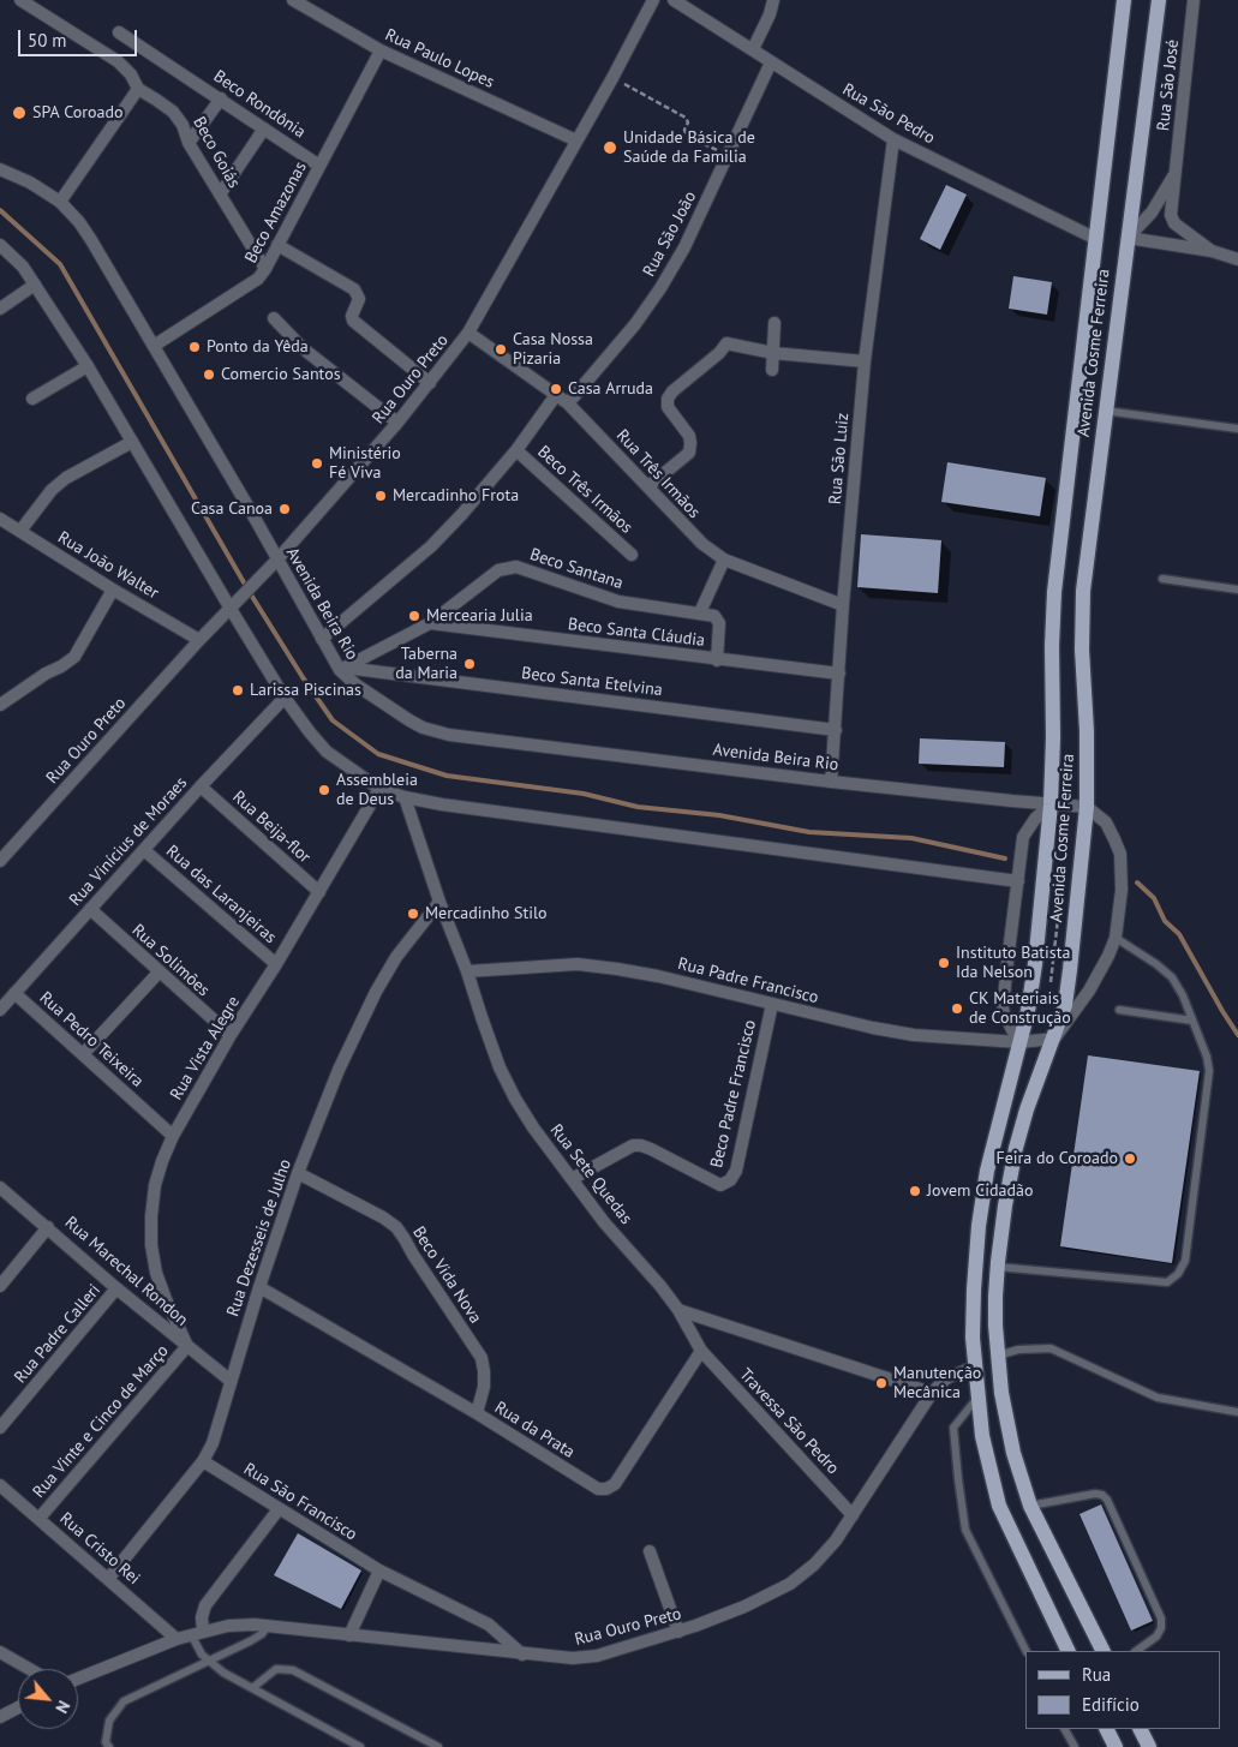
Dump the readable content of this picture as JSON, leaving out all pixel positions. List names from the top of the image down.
{
  "streets": {
    "main road": ["Avenida Cosme Ferreira"],
    "street": [
      "Rua Paulo Lopes",
      "Rua São José",
      "Beco Rondônia",
      "Rua São Pedro",
      "Beco Goiás",
      "Beco Amazonas",
      "Rua São João",
      "Rua Ouro Preto",
      "Rua São Luiz",
      "Rua Três Irmãos",
      "Beco Três Irmãos",
      "Rua João Walter",
      "Beco Santana",
      "Avenida Beira Rio",
      "Beco Santa Cláudia",
      "Beco Santa Etelvina",
      "Rua Beija-flor",
      "Rua Vinícius de Moraes",
      "Rua das Laranjeiras",
      "Rua Solimões",
      "Rua Padre Francisco",
      "Rua Pedro Teixeira",
      "Rua Vista Alegre",
      "Beco Padre Francisco",
      "Rua Sete Quedas",
      "Rua Dezesseis de Julho",
      "Rua Marechal Rondon",
      "Beco Vida Nova",
      "Rua Padre Calleri",
      "Rua Vinte e Cinco de Março",
      "Travessa São Pedro",
      "Rua da Prata",
      "Rua São Francisco",
      "Rua Cristo Rei"
    ]
  },
  "crossings": [
    ["Rua Paulo Lopes", "Beco Amazonas"],
    ["Rua Paulo Lopes", "Rua Ouro Preto"],
    ["Rua São José", "Avenida Cosme Ferreira"],
    ["Beco Rondônia", "Beco Amazonas"],
    ["Rua São Pedro", "Rua São João"],
    ["Rua São Pedro", "Avenida Cosme Ferreira"],
    ["Rua São Pedro", "Rua São Luiz"],
    ["Beco Goiás", "Beco Amazonas"],
    ["Beco Amazonas", "Avenida Beira Rio"],
    ["Rua São João", "Rua Três Irmãos"],
    ["Avenida Cosme Ferreira", "Rua Ouro Preto"],
    ["Avenida Cosme Ferreira", "Avenida Beira Rio"],
    ["Avenida Cosme Ferreira", "Rua Padre Francisco"],
    ["Rua Ouro Preto", "Rua Três Irmãos"],
    ["Rua Ouro Preto", "Rua João Walter"],
    ["Rua Ouro Preto", "Avenida Beira Rio"],
    ["Rua Ouro Preto", "Travessa São Pedro"],
    ["Rua Ouro Preto", "Rua São Francisco"],
    ["Rua Ouro Preto", "Rua Cristo Rei"],
    ["Rua São Luiz", "Rua Três Irmãos"],
    ["Rua São Luiz", "Avenida Beira Rio"],
    ["Rua São Luiz", "Beco Santa Cláudia"],
    ["Rua São Luiz", "Beco Santa Etelvina"],
    ["Beco Santana", "Avenida Beira Rio"],
    ["Beco Santana", "Beco Santa Cláudia"],
    ["Beco Santana", "Beco Santa Etelvina"],
    ["Avenida Beira Rio", "Beco Santa Etelvina"],
    ["Rua Beija-flor", "Rua Vinícius de Moraes"],
    ["Rua Beija-flor", "Rua Vista Alegre"],
    ["Rua Vinícius de Moraes", "Rua das Laranjeiras"],
    ["Rua Vinícius de Moraes", "Rua Solimões"],
    ["Rua Vinícius de Moraes", "Rua Pedro Teixeira"],
    ["Rua das Laranjeiras", "Rua Vista Alegre"],
    ["Rua Solimões", "Rua Vista Alegre"],
    ["Rua Padre Francisco", "Beco Padre Francisco"],
    ["Rua Padre Francisco", "Rua Sete Quedas"],
    ["Rua Pedro Teixeira", "Rua Vista Alegre"],
    ["Rua Vista Alegre", "Rua Marechal Rondon"],
    ["Rua Vista Alegre", "Rua Vinte e Cinco de Março"],
    ["Beco Padre Francisco", "Rua Sete Quedas"],
    ["Rua Sete Quedas", "Rua Dezesseis de Julho"],
    ["Rua Dezesseis de Julho", "Rua Marechal Rondon"],
    ["Rua Dezesseis de Julho", "Beco Vida Nova"],
    ["Rua Dezesseis de Julho", "Rua da Prata"],
    ["Rua Dezesseis de Julho", "Rua São Francisco"],
    ["Rua Dezesseis de Julho", "Rua Cristo Rei"],
    ["Rua Marechal Rondon", "Rua Padre Calleri"],
    ["Rua Marechal Rondon", "Rua Vinte e Cinco de Março"],
    ["Beco Vida Nova", "Rua da Prata"],
    ["Rua Vinte e Cinco de Março", "Rua Cristo Rei"],
    ["Travessa São Pedro", "Rua da Prata"]
  ],
  "places": [
    "SPA Coroado",
    "Unidade Básica de Saúde da Familia",
    "Ponto da Yêda",
    "Casa Nossa Pizaria",
    "Comercio Santos",
    "Casa Arruda",
    "Ministério Fé Viva",
    "Mercadinho Frota",
    "Casa Canoa",
    "Mercearia Julia",
    "Taberna da Maria",
    "Larissa Piscinas",
    "Assembleia de Deus",
    "Mercadinho Stilo",
    "Instituto Batista Ida Nelson",
    "CK Materiais de Construção",
    "Feira do Coroado",
    "Jovem Cidadão",
    "Manutenção Mecânica"
  ],
  "legend": ["Rua", "Edifício"],
  "scale_bar": "50 m",
  "north": "bottom right"
}
